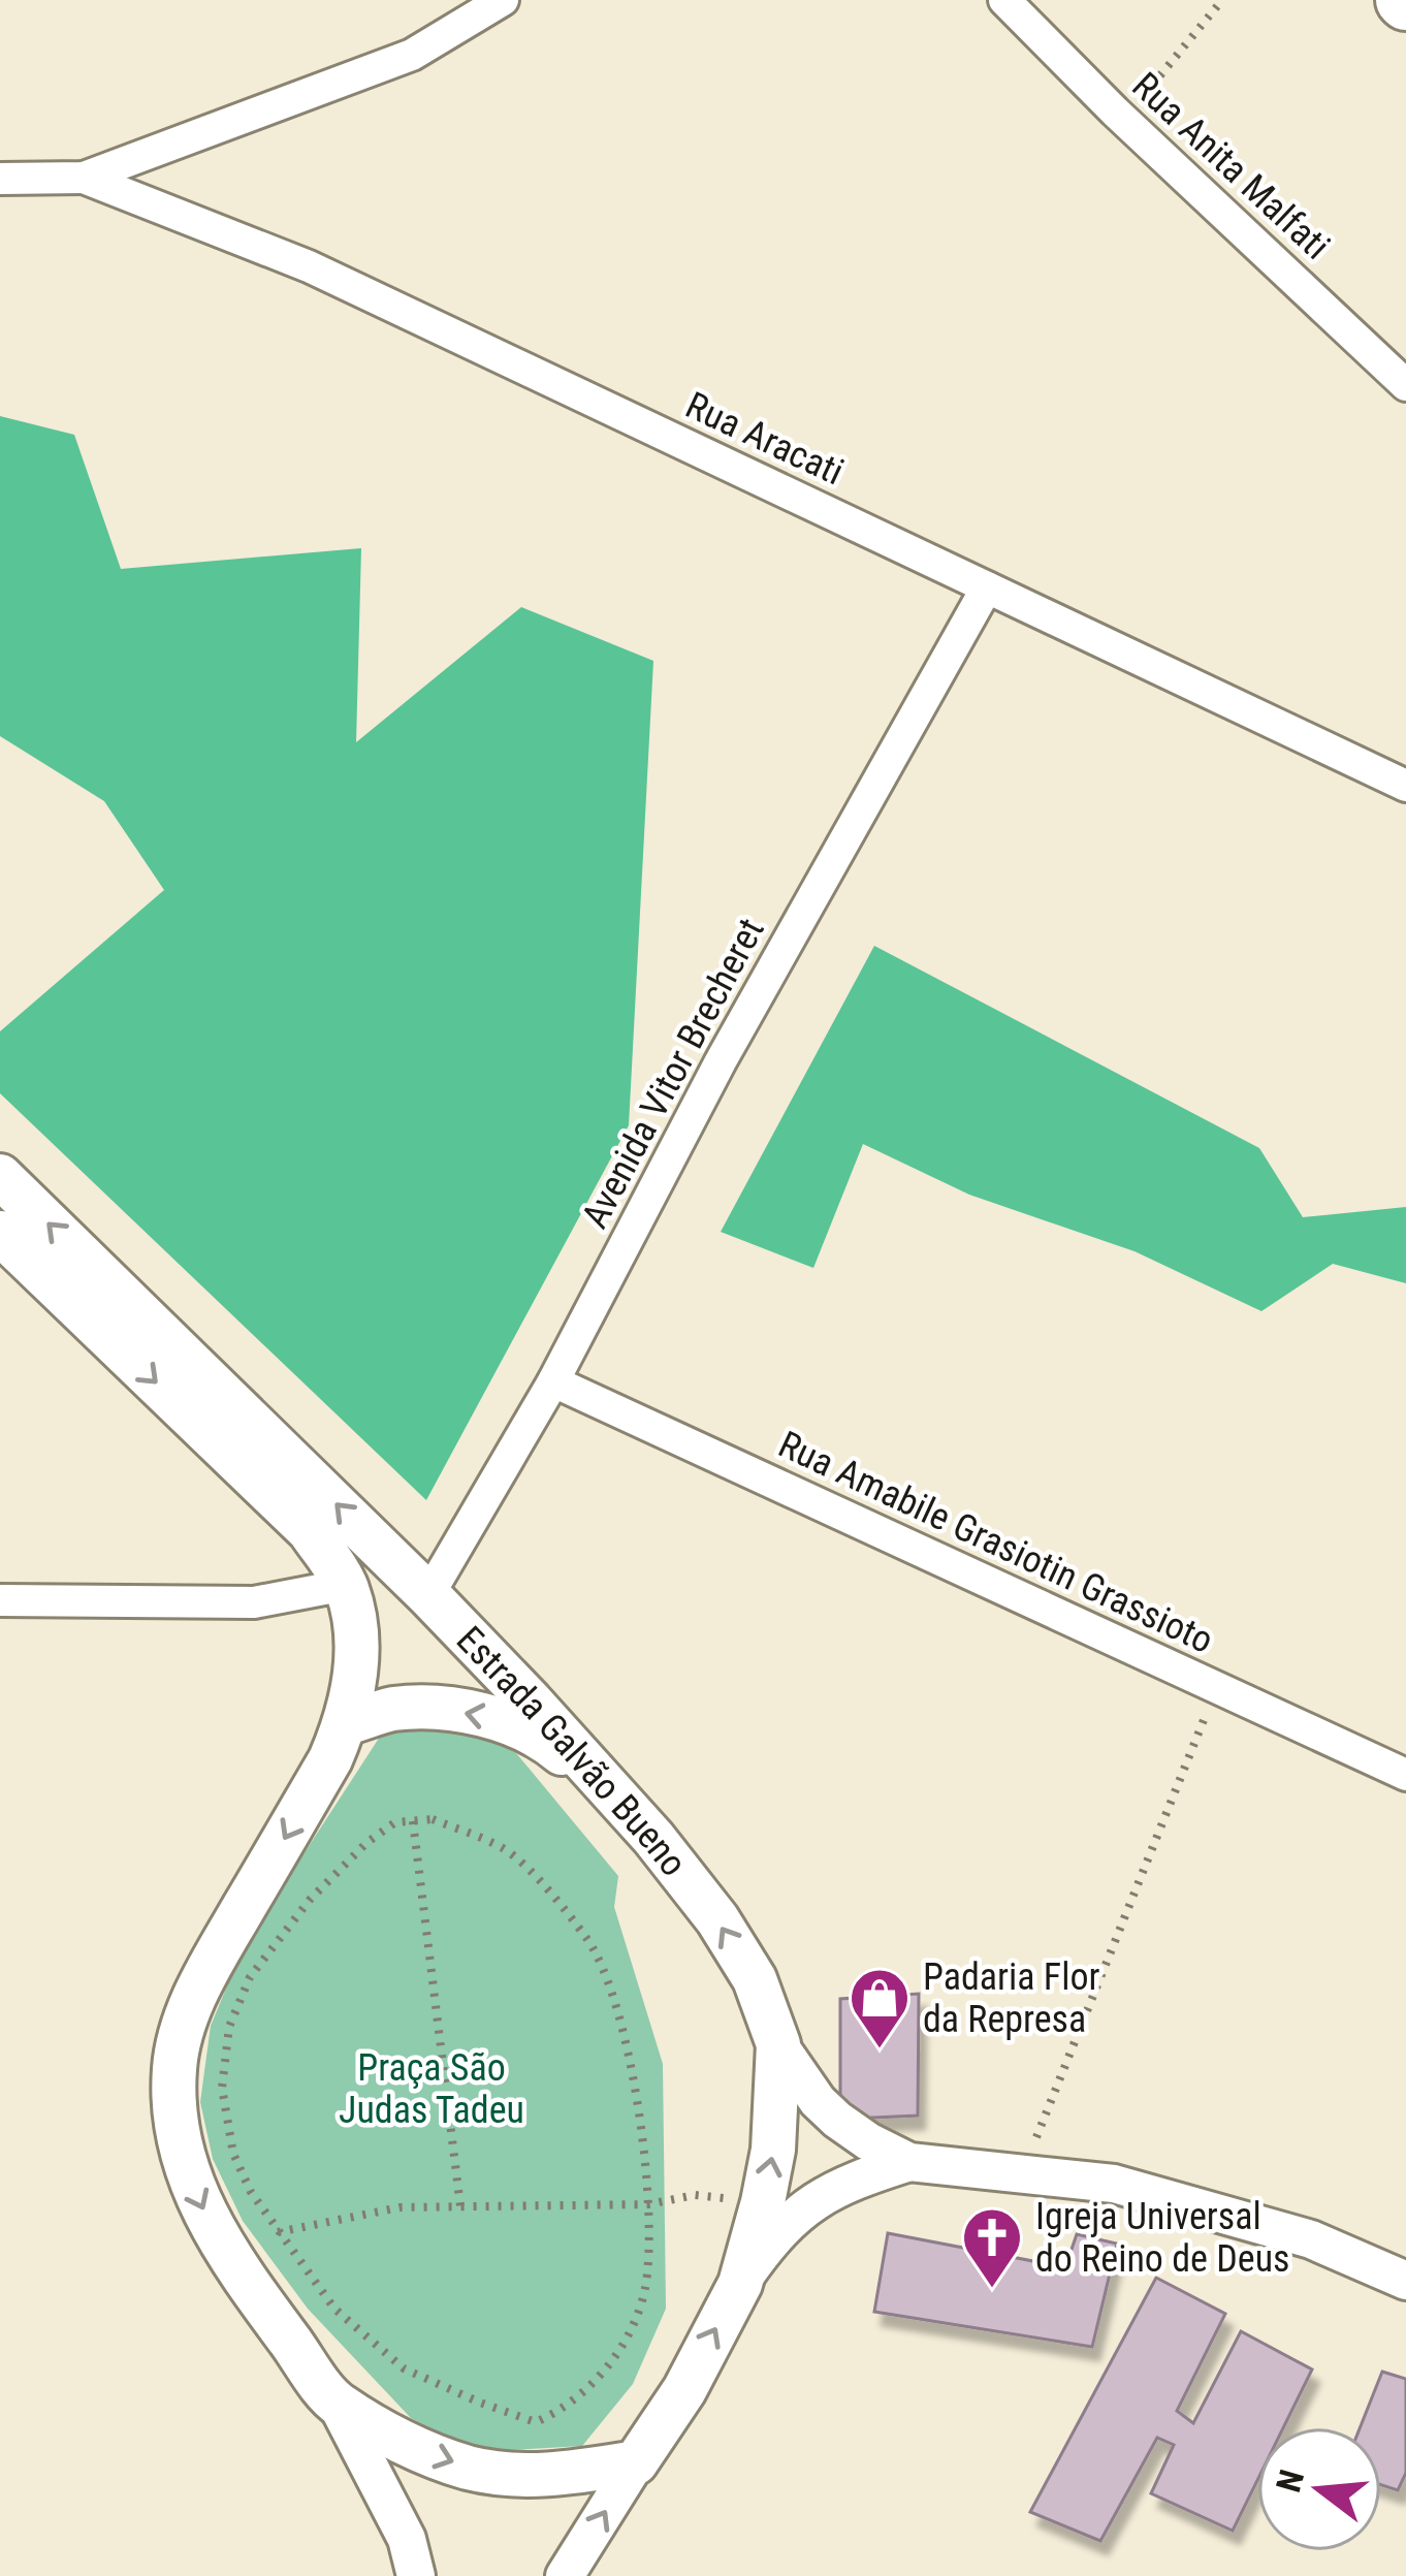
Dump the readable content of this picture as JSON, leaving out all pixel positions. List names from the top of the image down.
{
  "streets": {
    "main road": ["Estrada Galvão Bueno"],
    "street": [
      "Rua Anita Malfati",
      "Rua Aracati",
      "Avenida Vitor Brecheret",
      "Rua Amabile Grasiotin Grassioto"
    ]
  },
  "crossings": [
    ["Rua Aracati", "Avenida Vitor Brecheret"],
    ["Avenida Vitor Brecheret", "Rua Amabile Grasiotin Grassioto"],
    ["Avenida Vitor Brecheret", "Estrada Galvão Bueno"]
  ],
  "parks": ["Praça São Judas Tadeu"],
  "places": {
    "shop": ["Padaria Flor da Represa"],
    "church": ["Igreja Universal do Reino de Deus"]
  },
  "north": "left"
}
